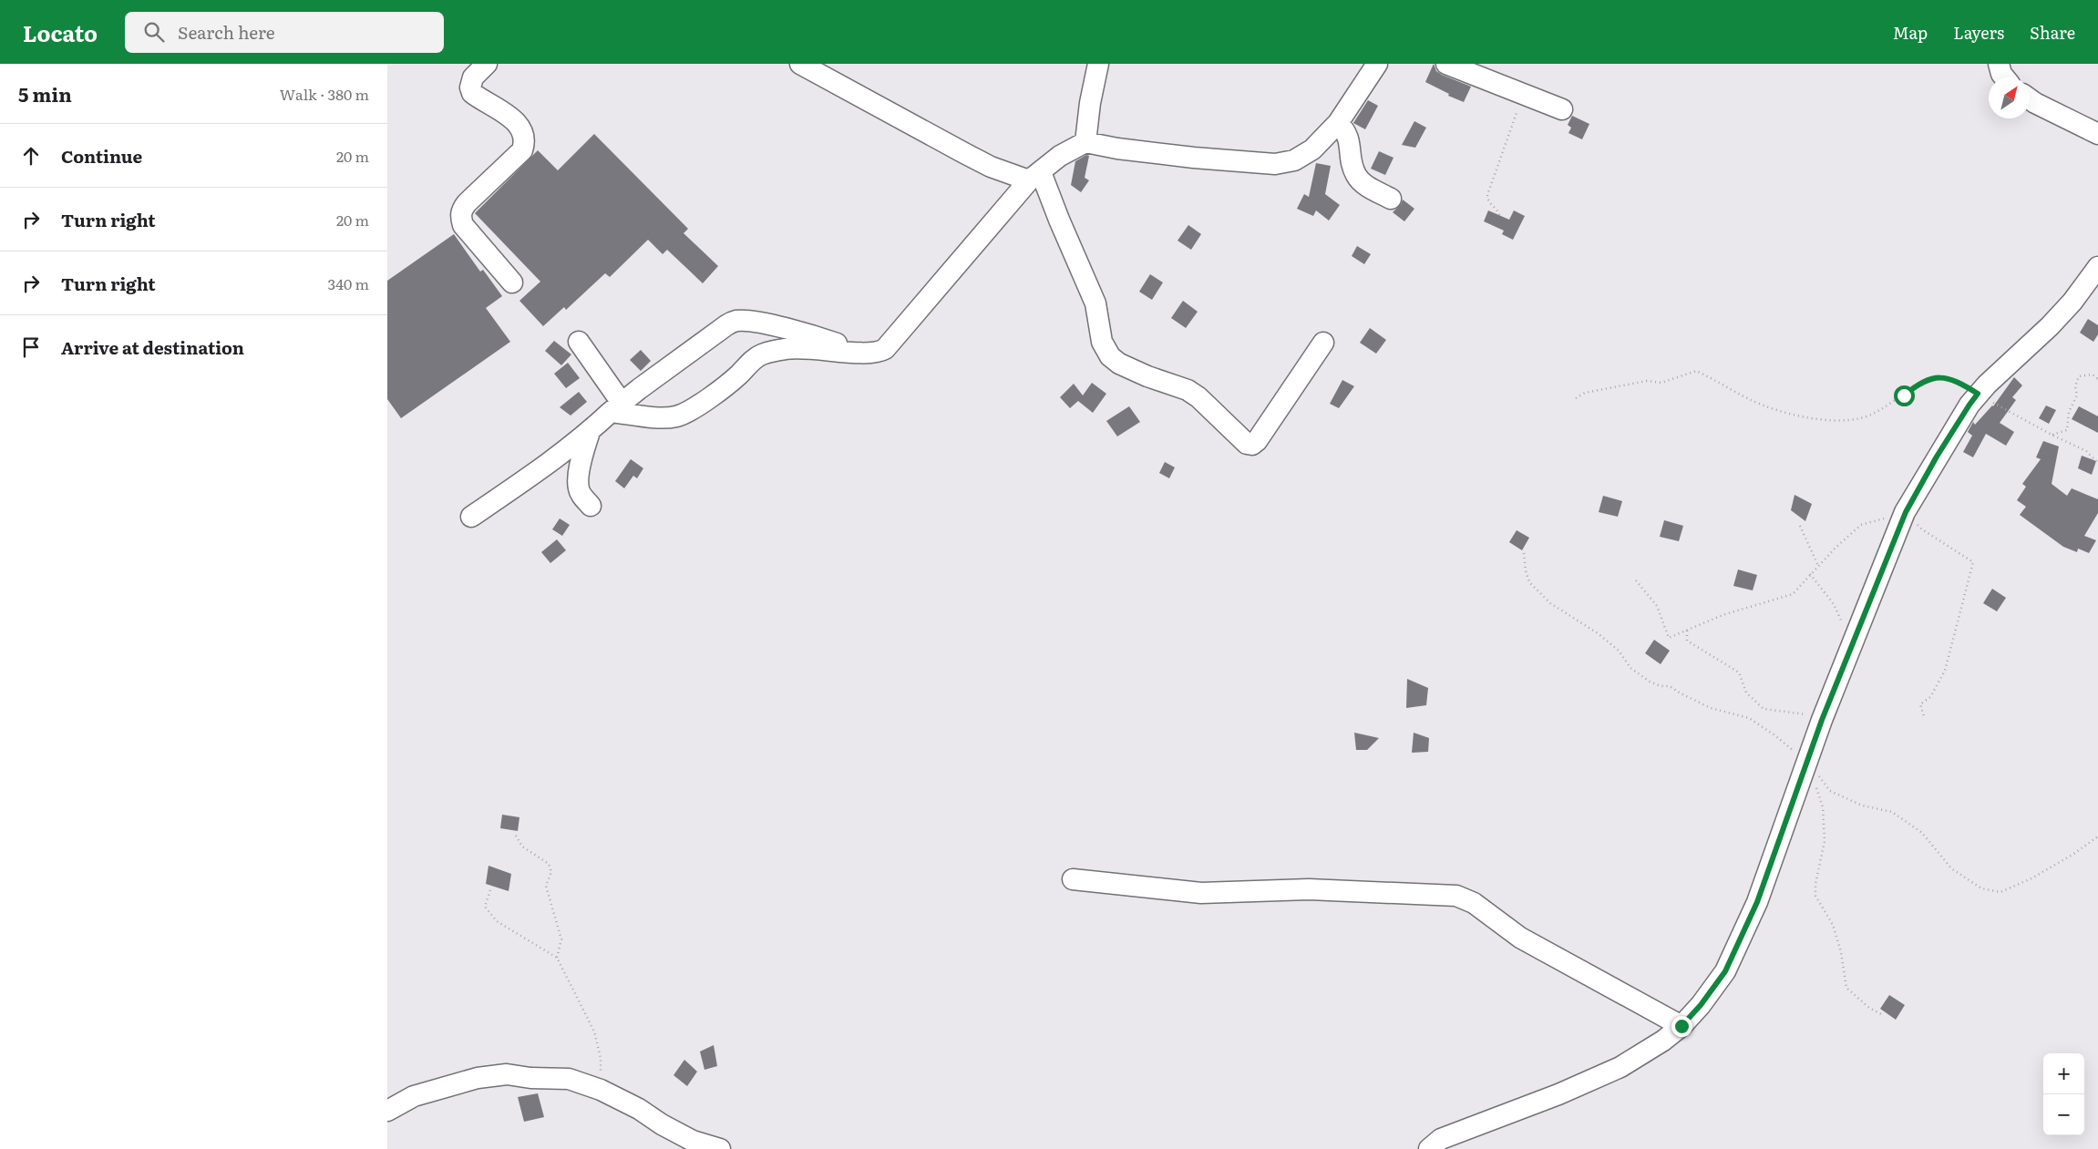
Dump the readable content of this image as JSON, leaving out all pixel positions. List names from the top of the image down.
{
  "north": "top right",
  "page": {
    "header": "Locato",
    "search": "Search here",
    "nav": ["Map", "Layers", "Share"],
    "heading": ["5 min", "Walk · 380 m"],
    "list": [
      ["Continue", "20 m"],
      ["Turn right", "20 m"],
      ["Turn right", "340 m"],
      "Arrive at destination"
    ],
    "map_buttons": ["+", "−"]
  }
}
